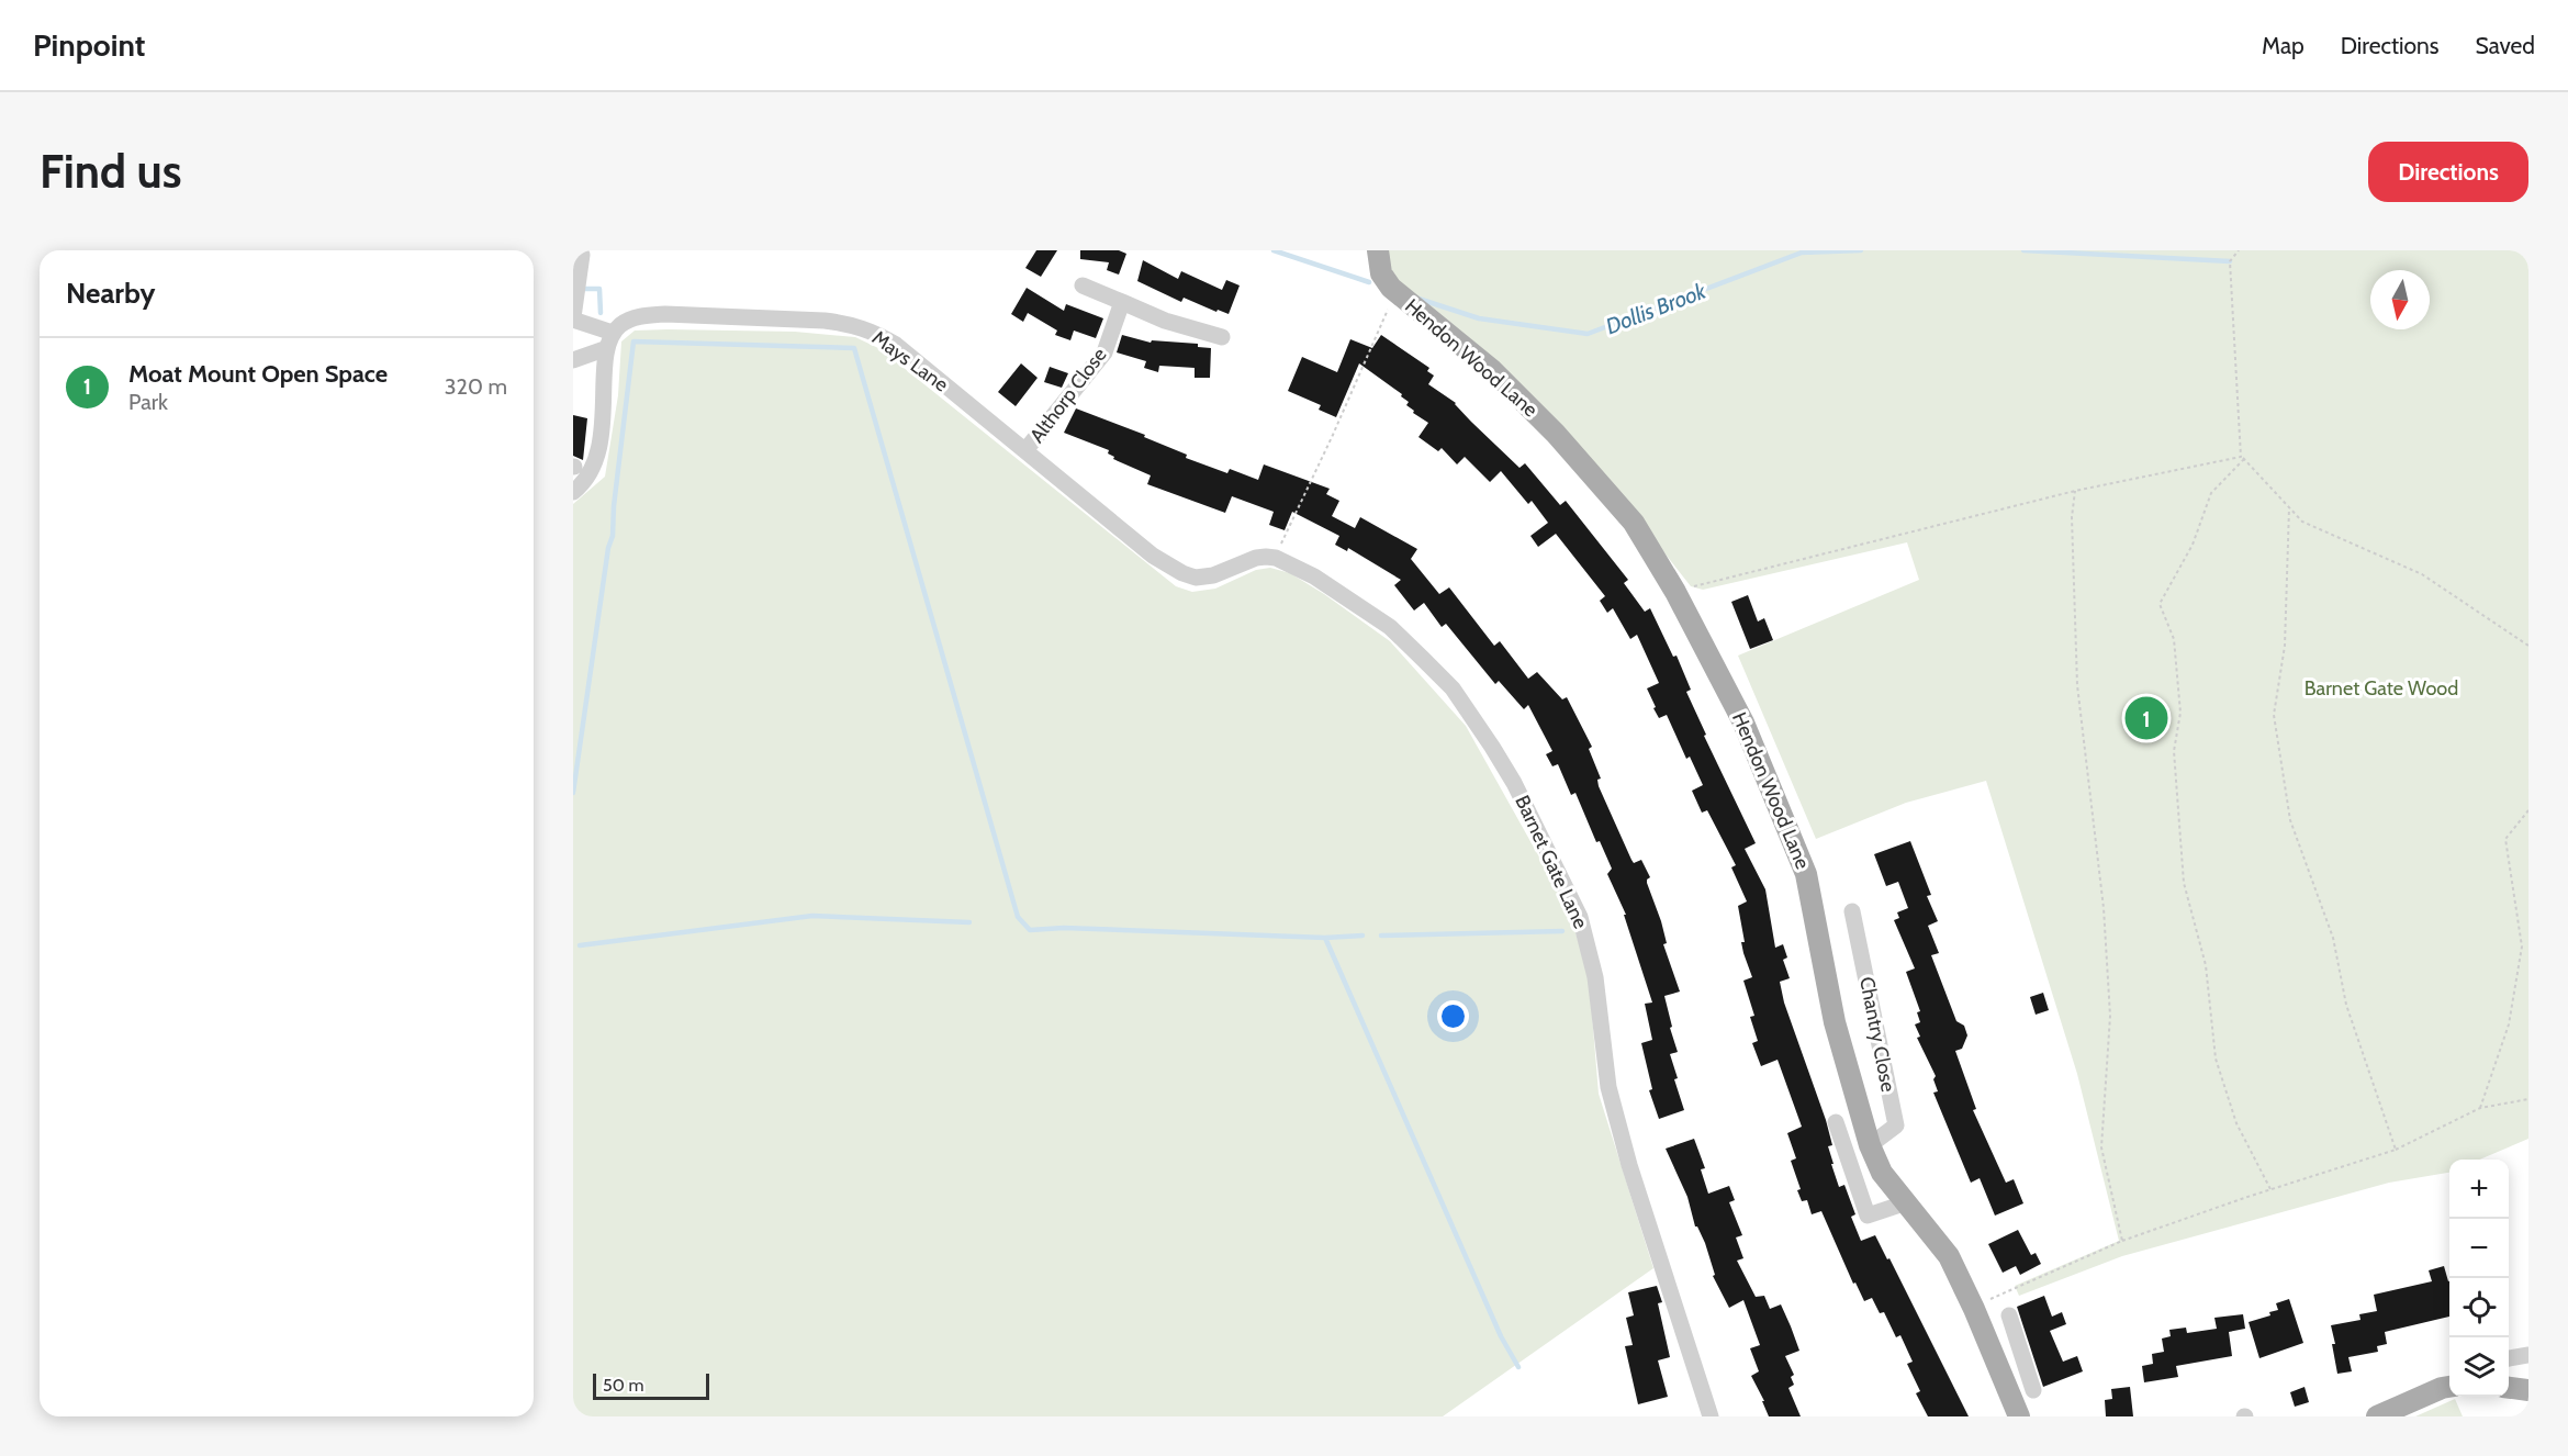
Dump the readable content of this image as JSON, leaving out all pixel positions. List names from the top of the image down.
{
  "streets": {
    "main road": ["Hendon Wood Lane"],
    "street": [
      "Mays Lane",
      "Althorp Close",
      "Barnet Gate Lane",
      "Chantry Close"
    ]
  },
  "crossings": [
    ["Hendon Wood Lane", "Chantry Close"],
    ["Mays Lane", "Althorp Close"],
    ["Mays Lane", "Barnet Gate Lane"]
  ],
  "water": ["Dollis Brook"],
  "parks": ["Barnet Gate Wood"],
  "scale_bar": "50 m",
  "north": "bottom",
  "page": {
    "header": "Pinpoint",
    "nav": ["Map", "Directions", "Saved"],
    "buttons": "Directions",
    "title": "Find us",
    "heading": "Nearby",
    "list": [
      {
        "mark": "1",
        "name": "Moat Mount Open Space",
        "note": "Park",
        "value": "320 m"
      }
    ],
    "pins": "1",
    "map_buttons": ["+", "−"],
    "scale": "50 m"
  }
}
